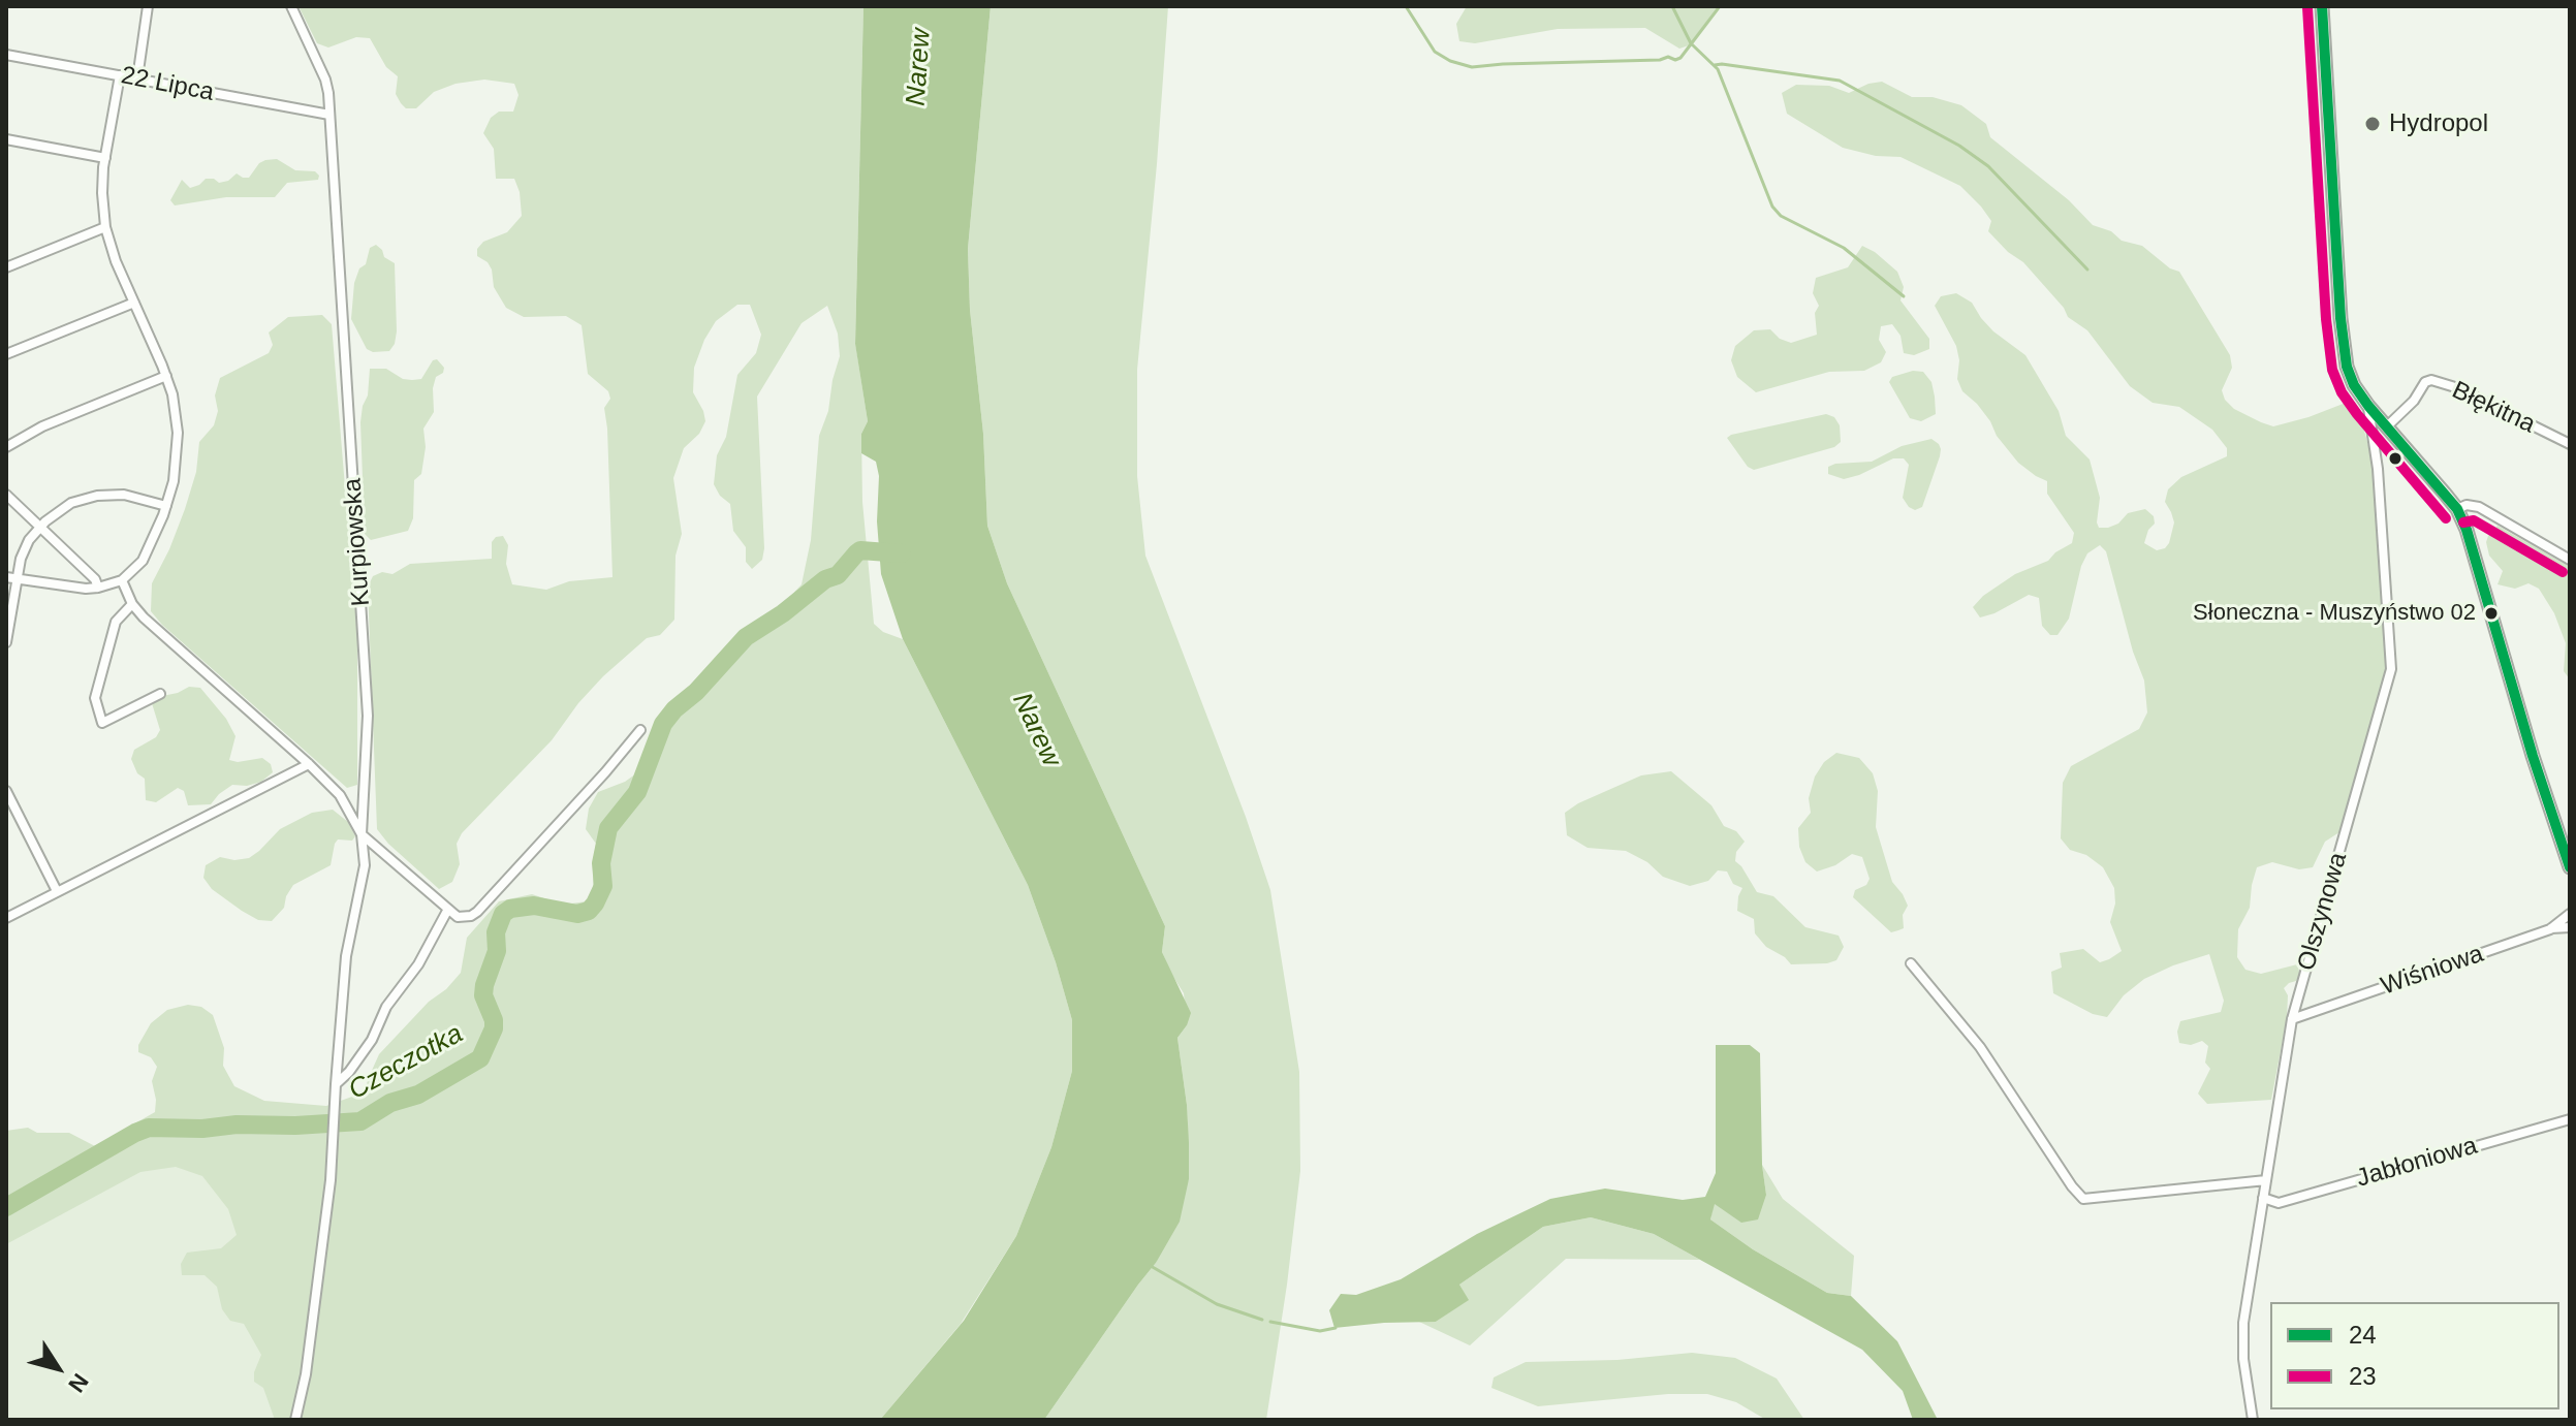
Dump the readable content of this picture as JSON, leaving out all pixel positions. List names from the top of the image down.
{
  "streets": {
    "street": [
      "22 Lipca",
      "Błękitna",
      "Kurpiowska",
      "Olszynowa",
      "Wiśniowa",
      "Jabłoniowa"
    ]
  },
  "crossings": [
    ["22 Lipca", "Kurpiowska"],
    ["Olszynowa", "Wiśniowa"],
    ["Olszynowa", "Jabłoniowa"]
  ],
  "water": ["Narew", "Czeczotka"],
  "places": ["Hydropol", "Słoneczna - Muszyństwo 02"],
  "lines": ["transit line 24", "transit line 23"],
  "legend": ["24", "23"],
  "north": "bottom right"
}
